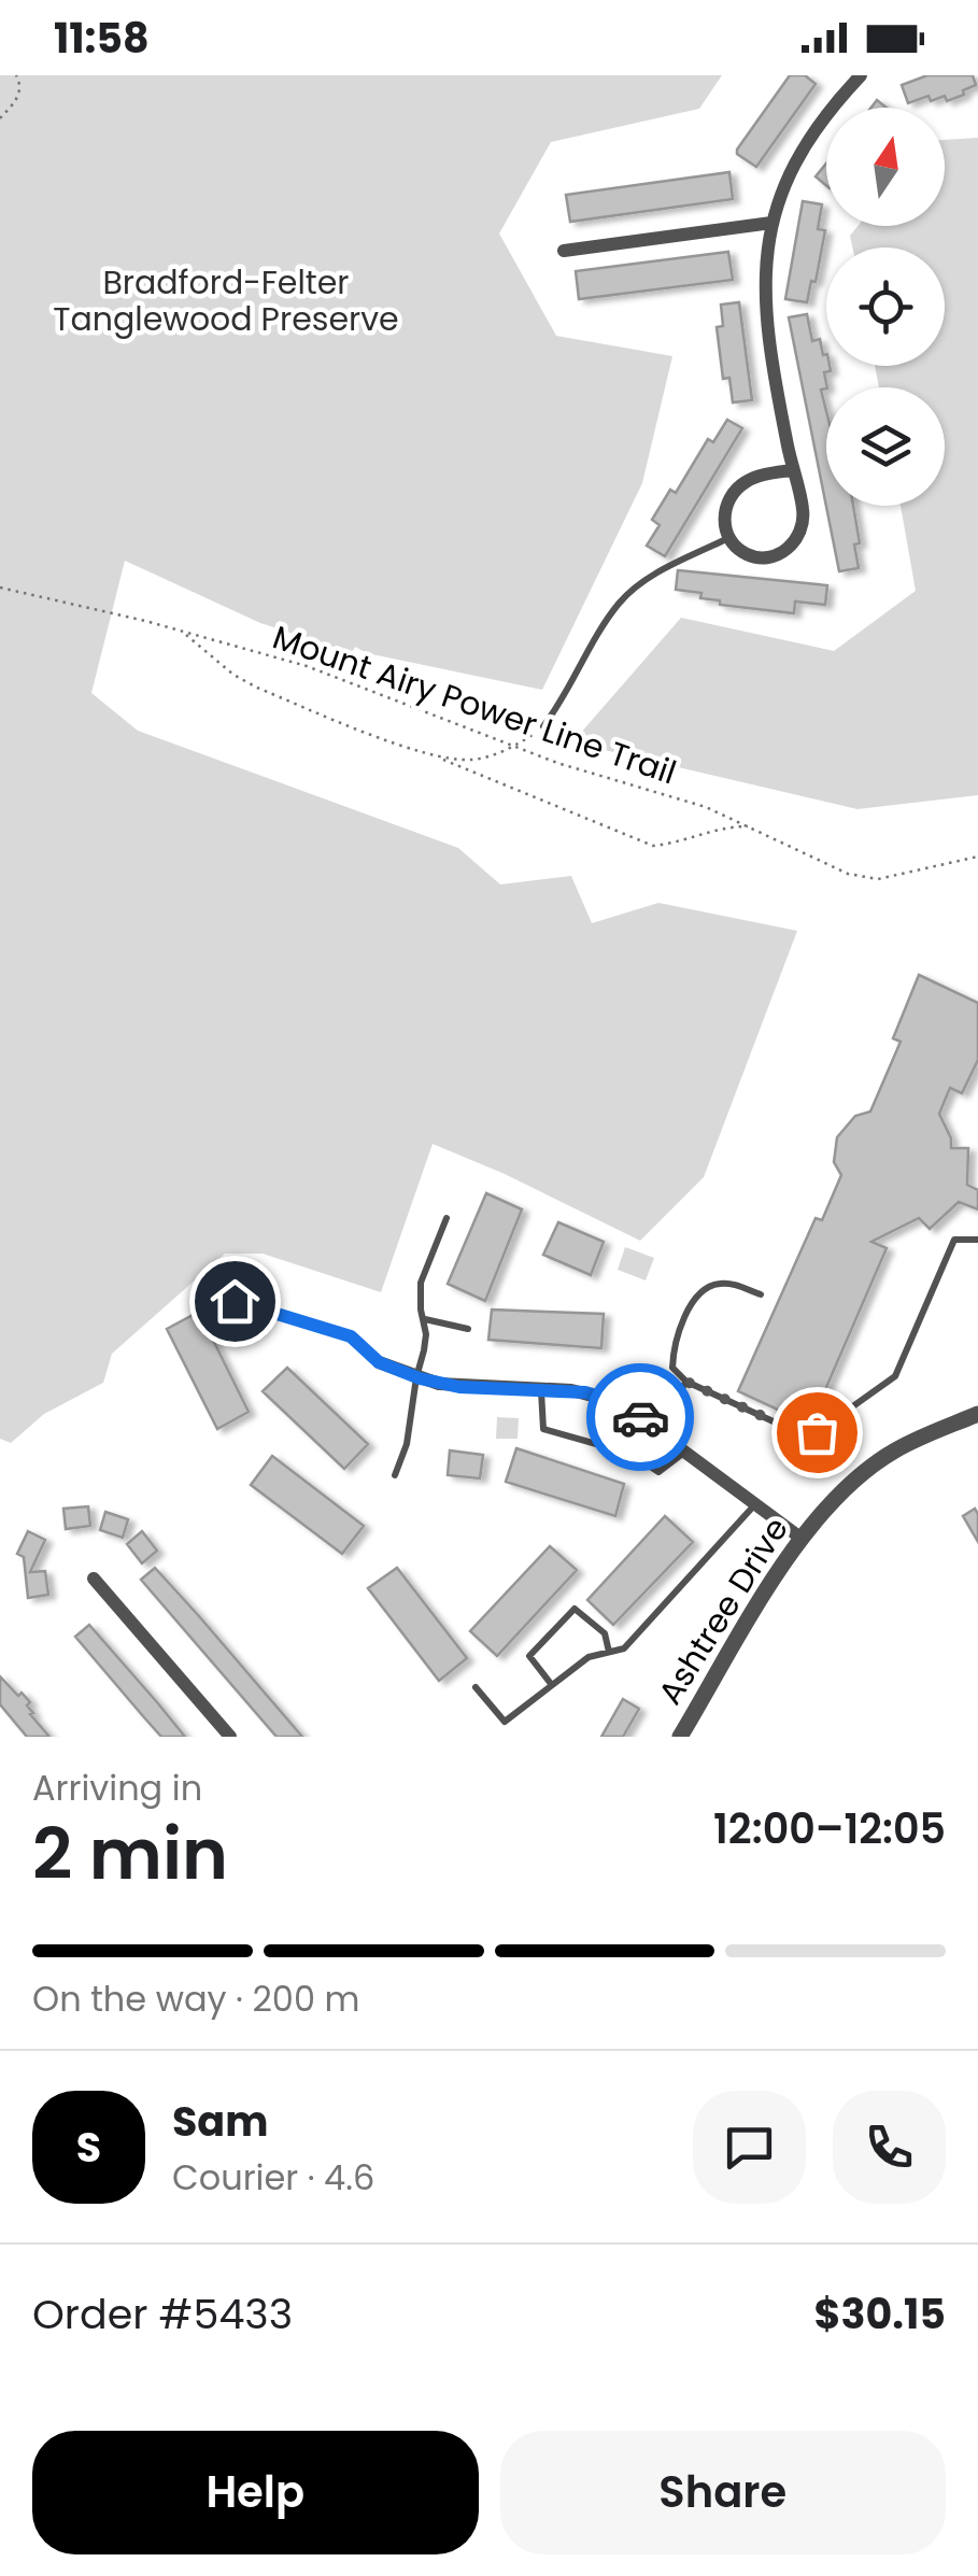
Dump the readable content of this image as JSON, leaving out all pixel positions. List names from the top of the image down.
{
  "streets": {
    "street": ["Ashtree Drive"],
    "path": ["Mount Airy Power Line Trail"]
  },
  "parks": ["Bradford-Felter Tanglewood Preserve"],
  "north": "top",
  "page": {
    "status": "11:58",
    "heading": ["2 min", "Arriving in", "12:00–12:05"],
    "panel": [
      "Sam",
      "Courier · 4.6",
      "Order #5433",
      "$30.15"
    ],
    "bar": "On the way · 200 m",
    "round": "S",
    "buttons": ["Help", "Share"]
  }
}
